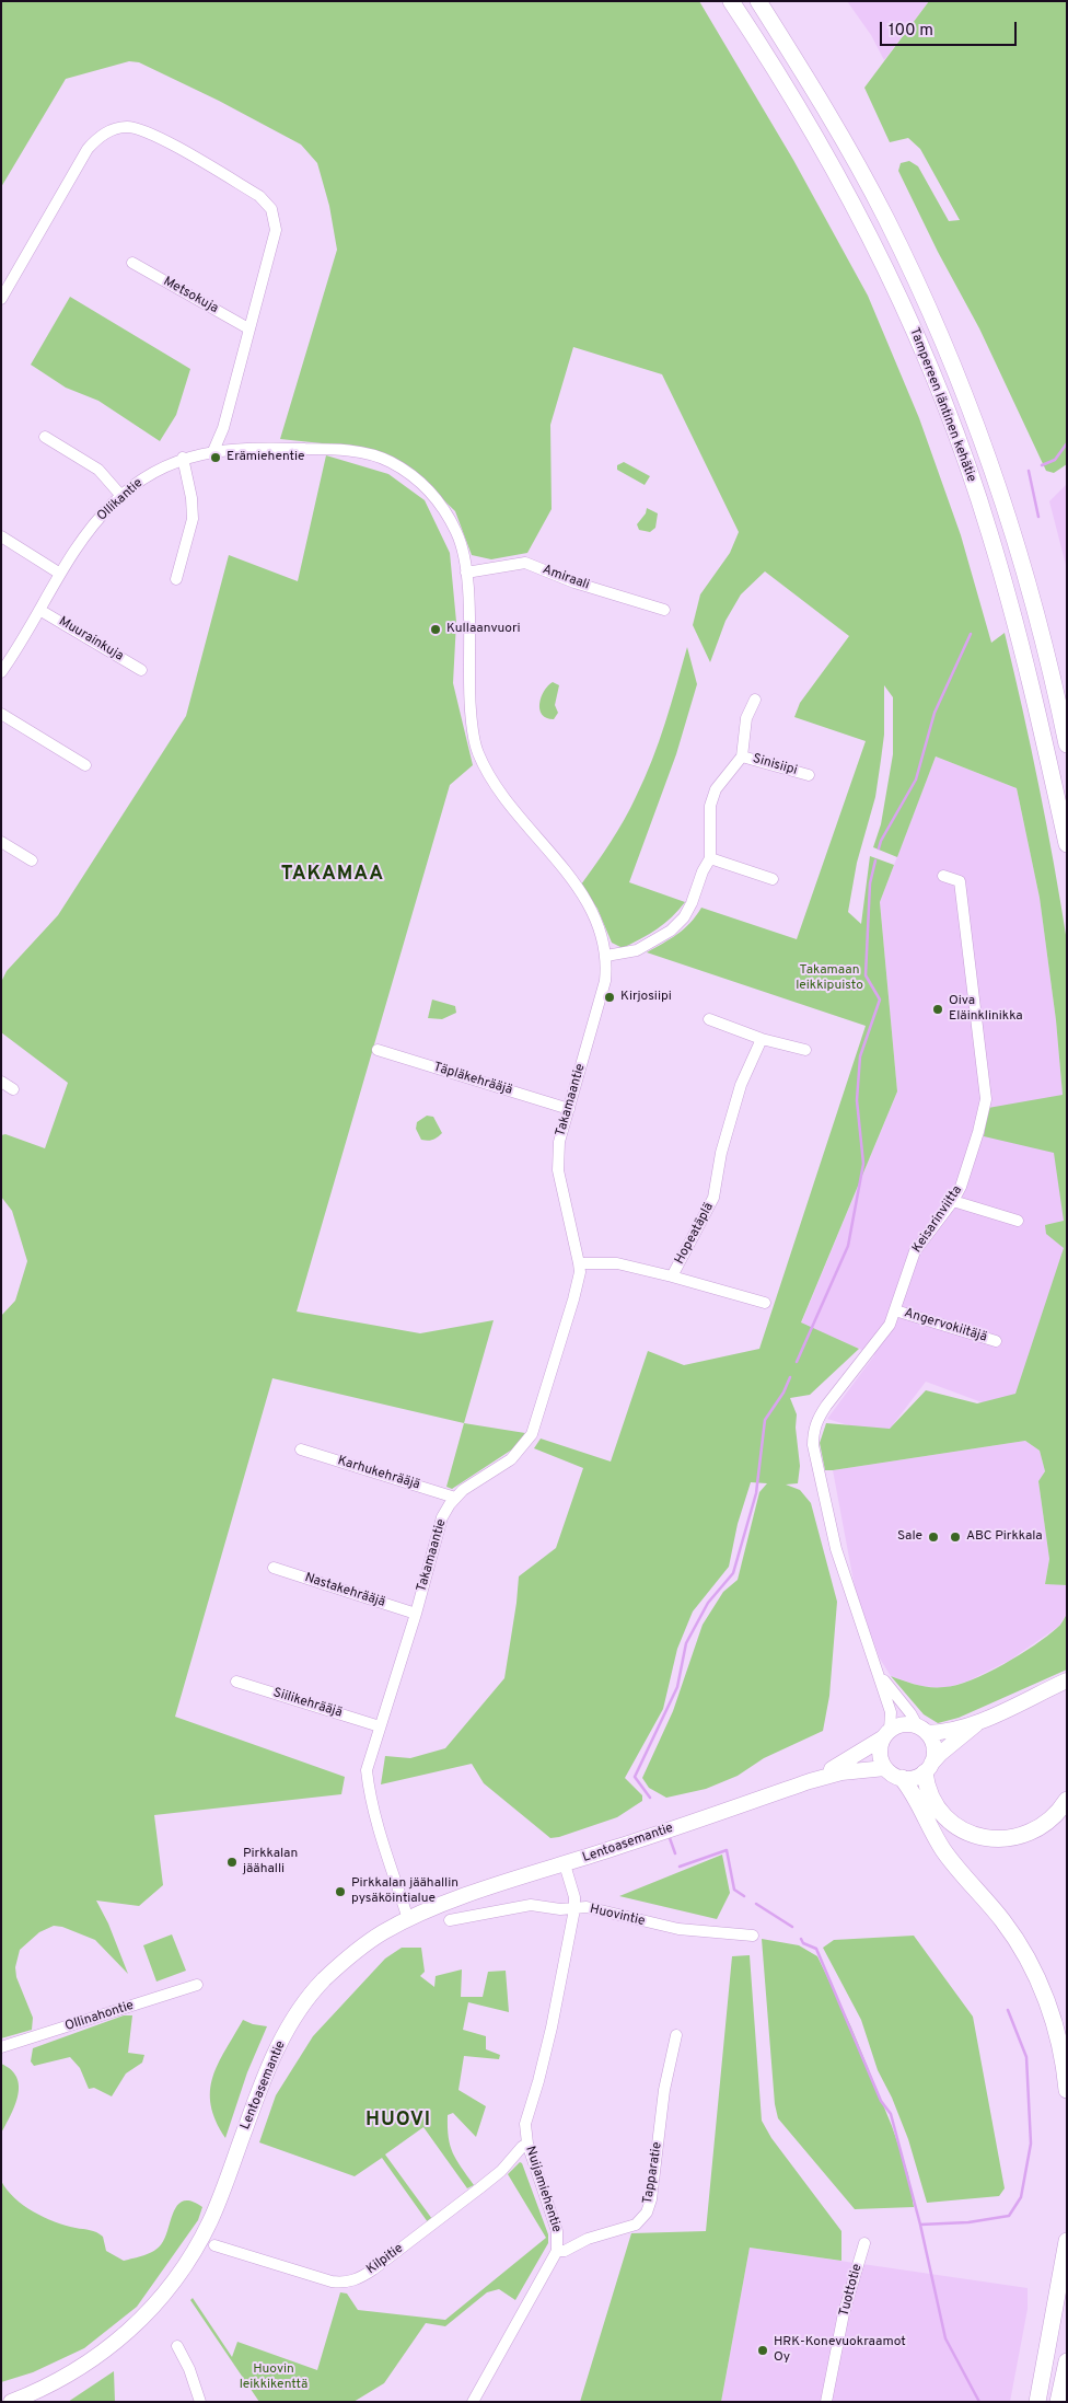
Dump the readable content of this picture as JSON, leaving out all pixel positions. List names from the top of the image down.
{
  "streets": {
    "highway": ["Tampereen läntinen kehätie"],
    "main road": ["Lentoasemantie"],
    "street": [
      "Metsokuja",
      "Ollikantie",
      "Amiraali",
      "Muurainkuja",
      "Sinisiipi",
      "Täpläkehrääjä",
      "Takamaantie",
      "Keisarinviitta",
      "Hopeatäplä",
      "Angervokiitäjä",
      "Karhukehrääjä",
      "Nastakehrääjä",
      "Siilikehrääjä",
      "Huovintie",
      "Ollinahontie",
      "Tapparatie",
      "Nuijamiehentie",
      "Kilpitie",
      "Tuottotie"
    ]
  },
  "crossings": [
    ["Ollikantie", "Muurainkuja"],
    ["Ollikantie", "Takamaantie"],
    ["Amiraali", "Takamaantie"],
    ["Täpläkehrääjä", "Takamaantie"],
    ["Takamaantie", "Hopeatäplä"],
    ["Takamaantie", "Karhukehrääjä"],
    ["Takamaantie", "Nastakehrääjä"],
    ["Takamaantie", "Siilikehrääjä"],
    ["Takamaantie", "Lentoasemantie"],
    ["Keisarinviitta", "Angervokiitäjä"],
    ["Keisarinviitta", "Lentoasemantie"],
    ["Lentoasemantie", "Nuijamiehentie"],
    ["Huovintie", "Nuijamiehentie"],
    ["Tapparatie", "Nuijamiehentie"],
    ["Nuijamiehentie", "Kilpitie"]
  ],
  "districts": ["TAKAMAA", "HUOVI"],
  "parks": ["Takamaan leikkipuisto", "Huovin leikkikenttä"],
  "places": [
    "Erämiehentie",
    "Kullaanvuori",
    "Kirjosiipi",
    "Oiva Eläinklinikka",
    "Sale",
    "ABC Pirkkala",
    "Pirkkalan jäähalli",
    "Pirkkalan jäähallin pysäköintialue",
    "HRK-Konevuokraamot Oy"
  ],
  "scale_bar": "100 m"
}
